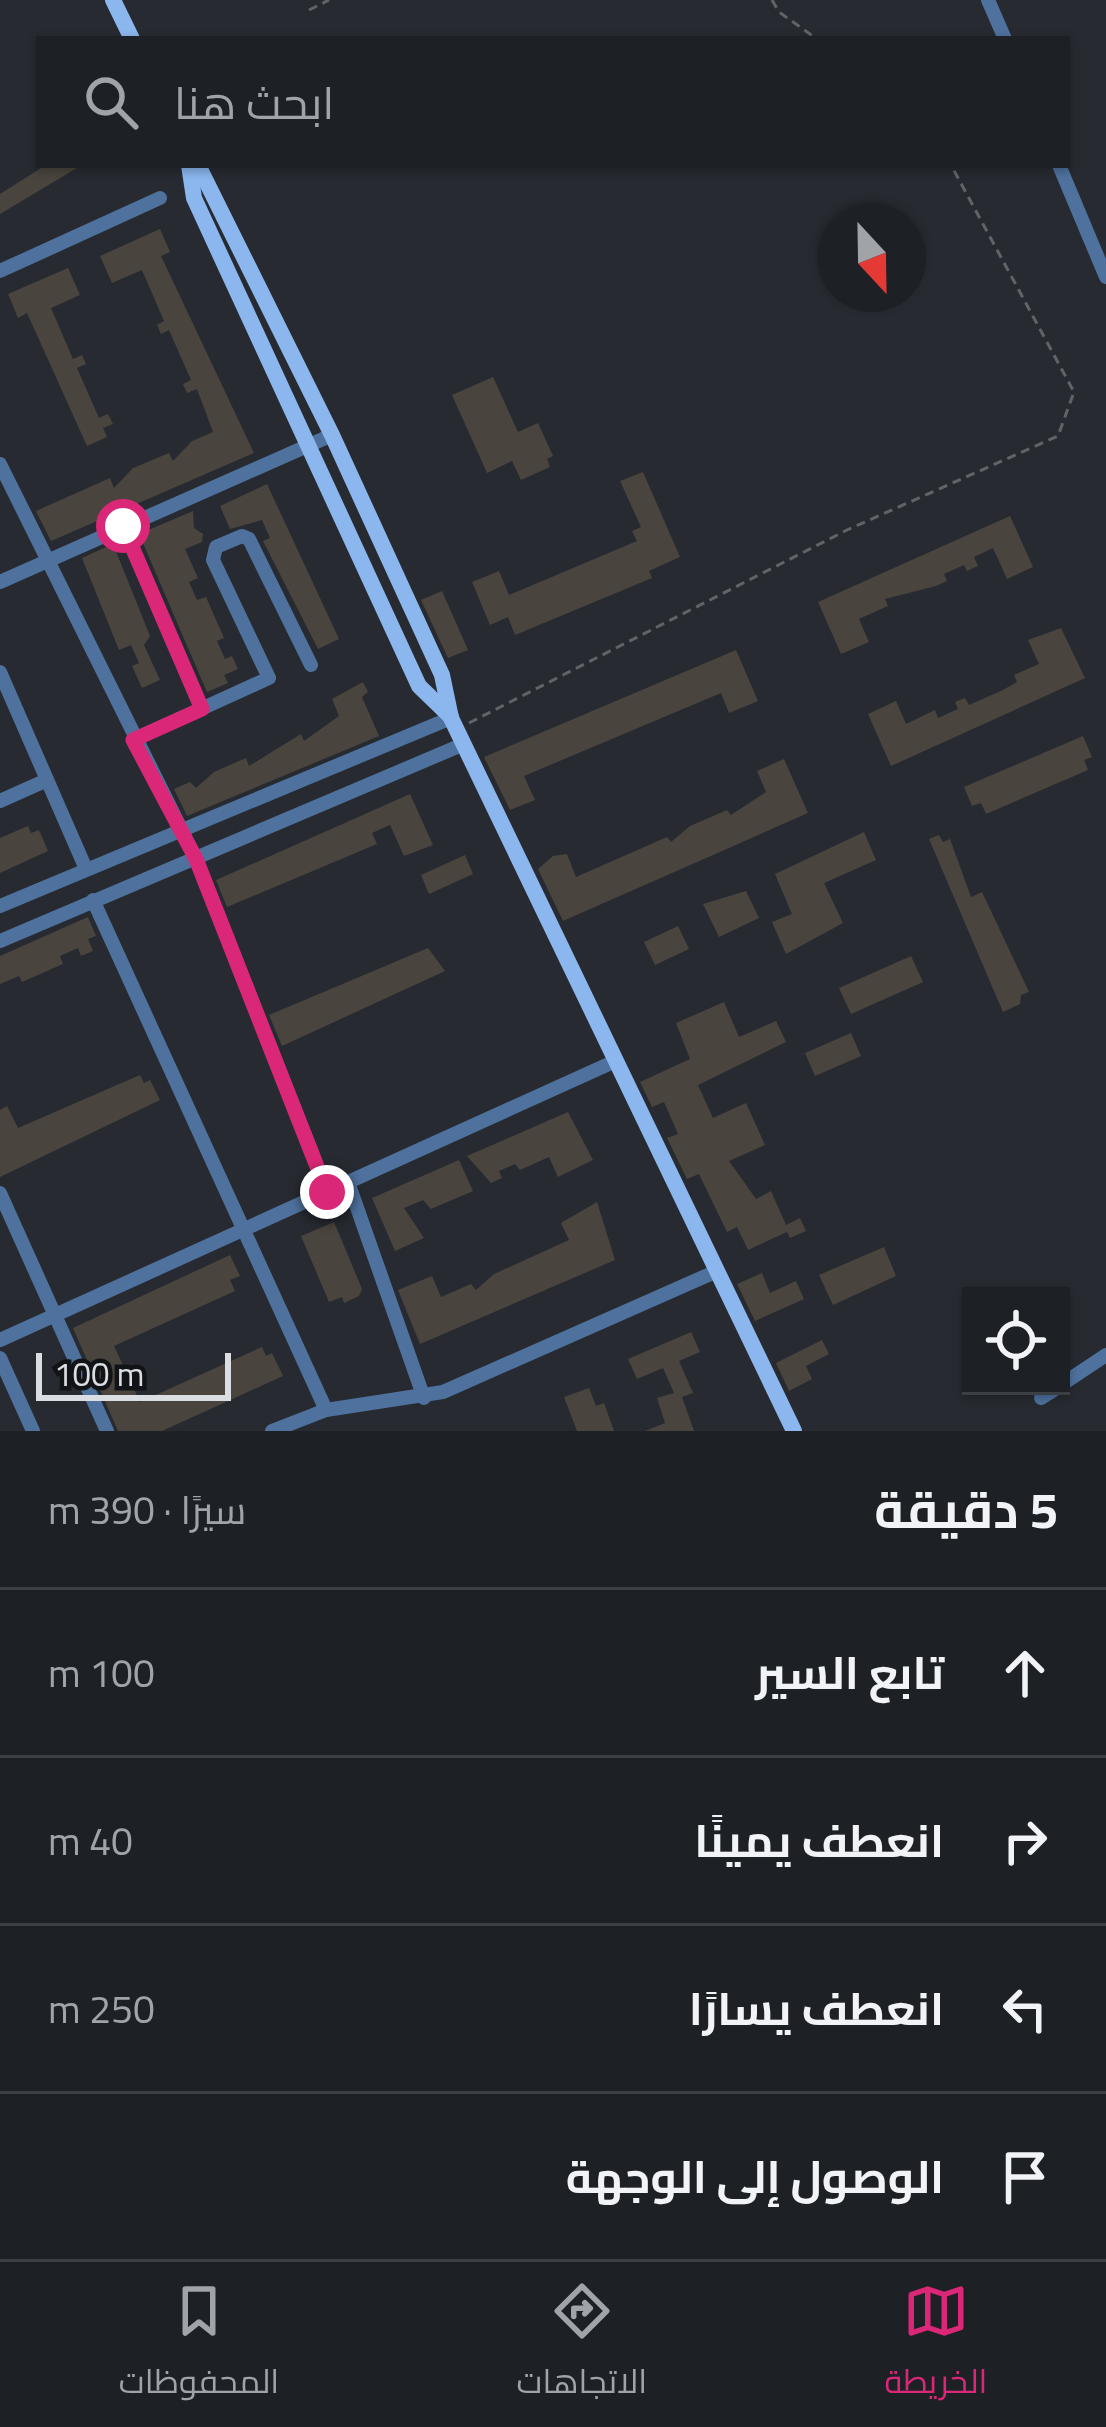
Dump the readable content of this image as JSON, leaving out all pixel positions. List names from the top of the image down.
{
  "scale_bar": "100 m",
  "north": "bottom",
  "page": {
    "search": "ابحث هنا",
    "scale": "100 m",
    "heading": ["5 دقيقة", "سيرًا · 390 m"],
    "list": [
      ["تابع السير", "100 m"],
      ["انعطف يمينًا", "40 m"],
      ["انعطف يسارًا", "250 m"],
      "الوصول إلى الوجهة"
    ],
    "nav": ["الخريطة", "الاتجاهات", "المحفوظات"]
  }
}
